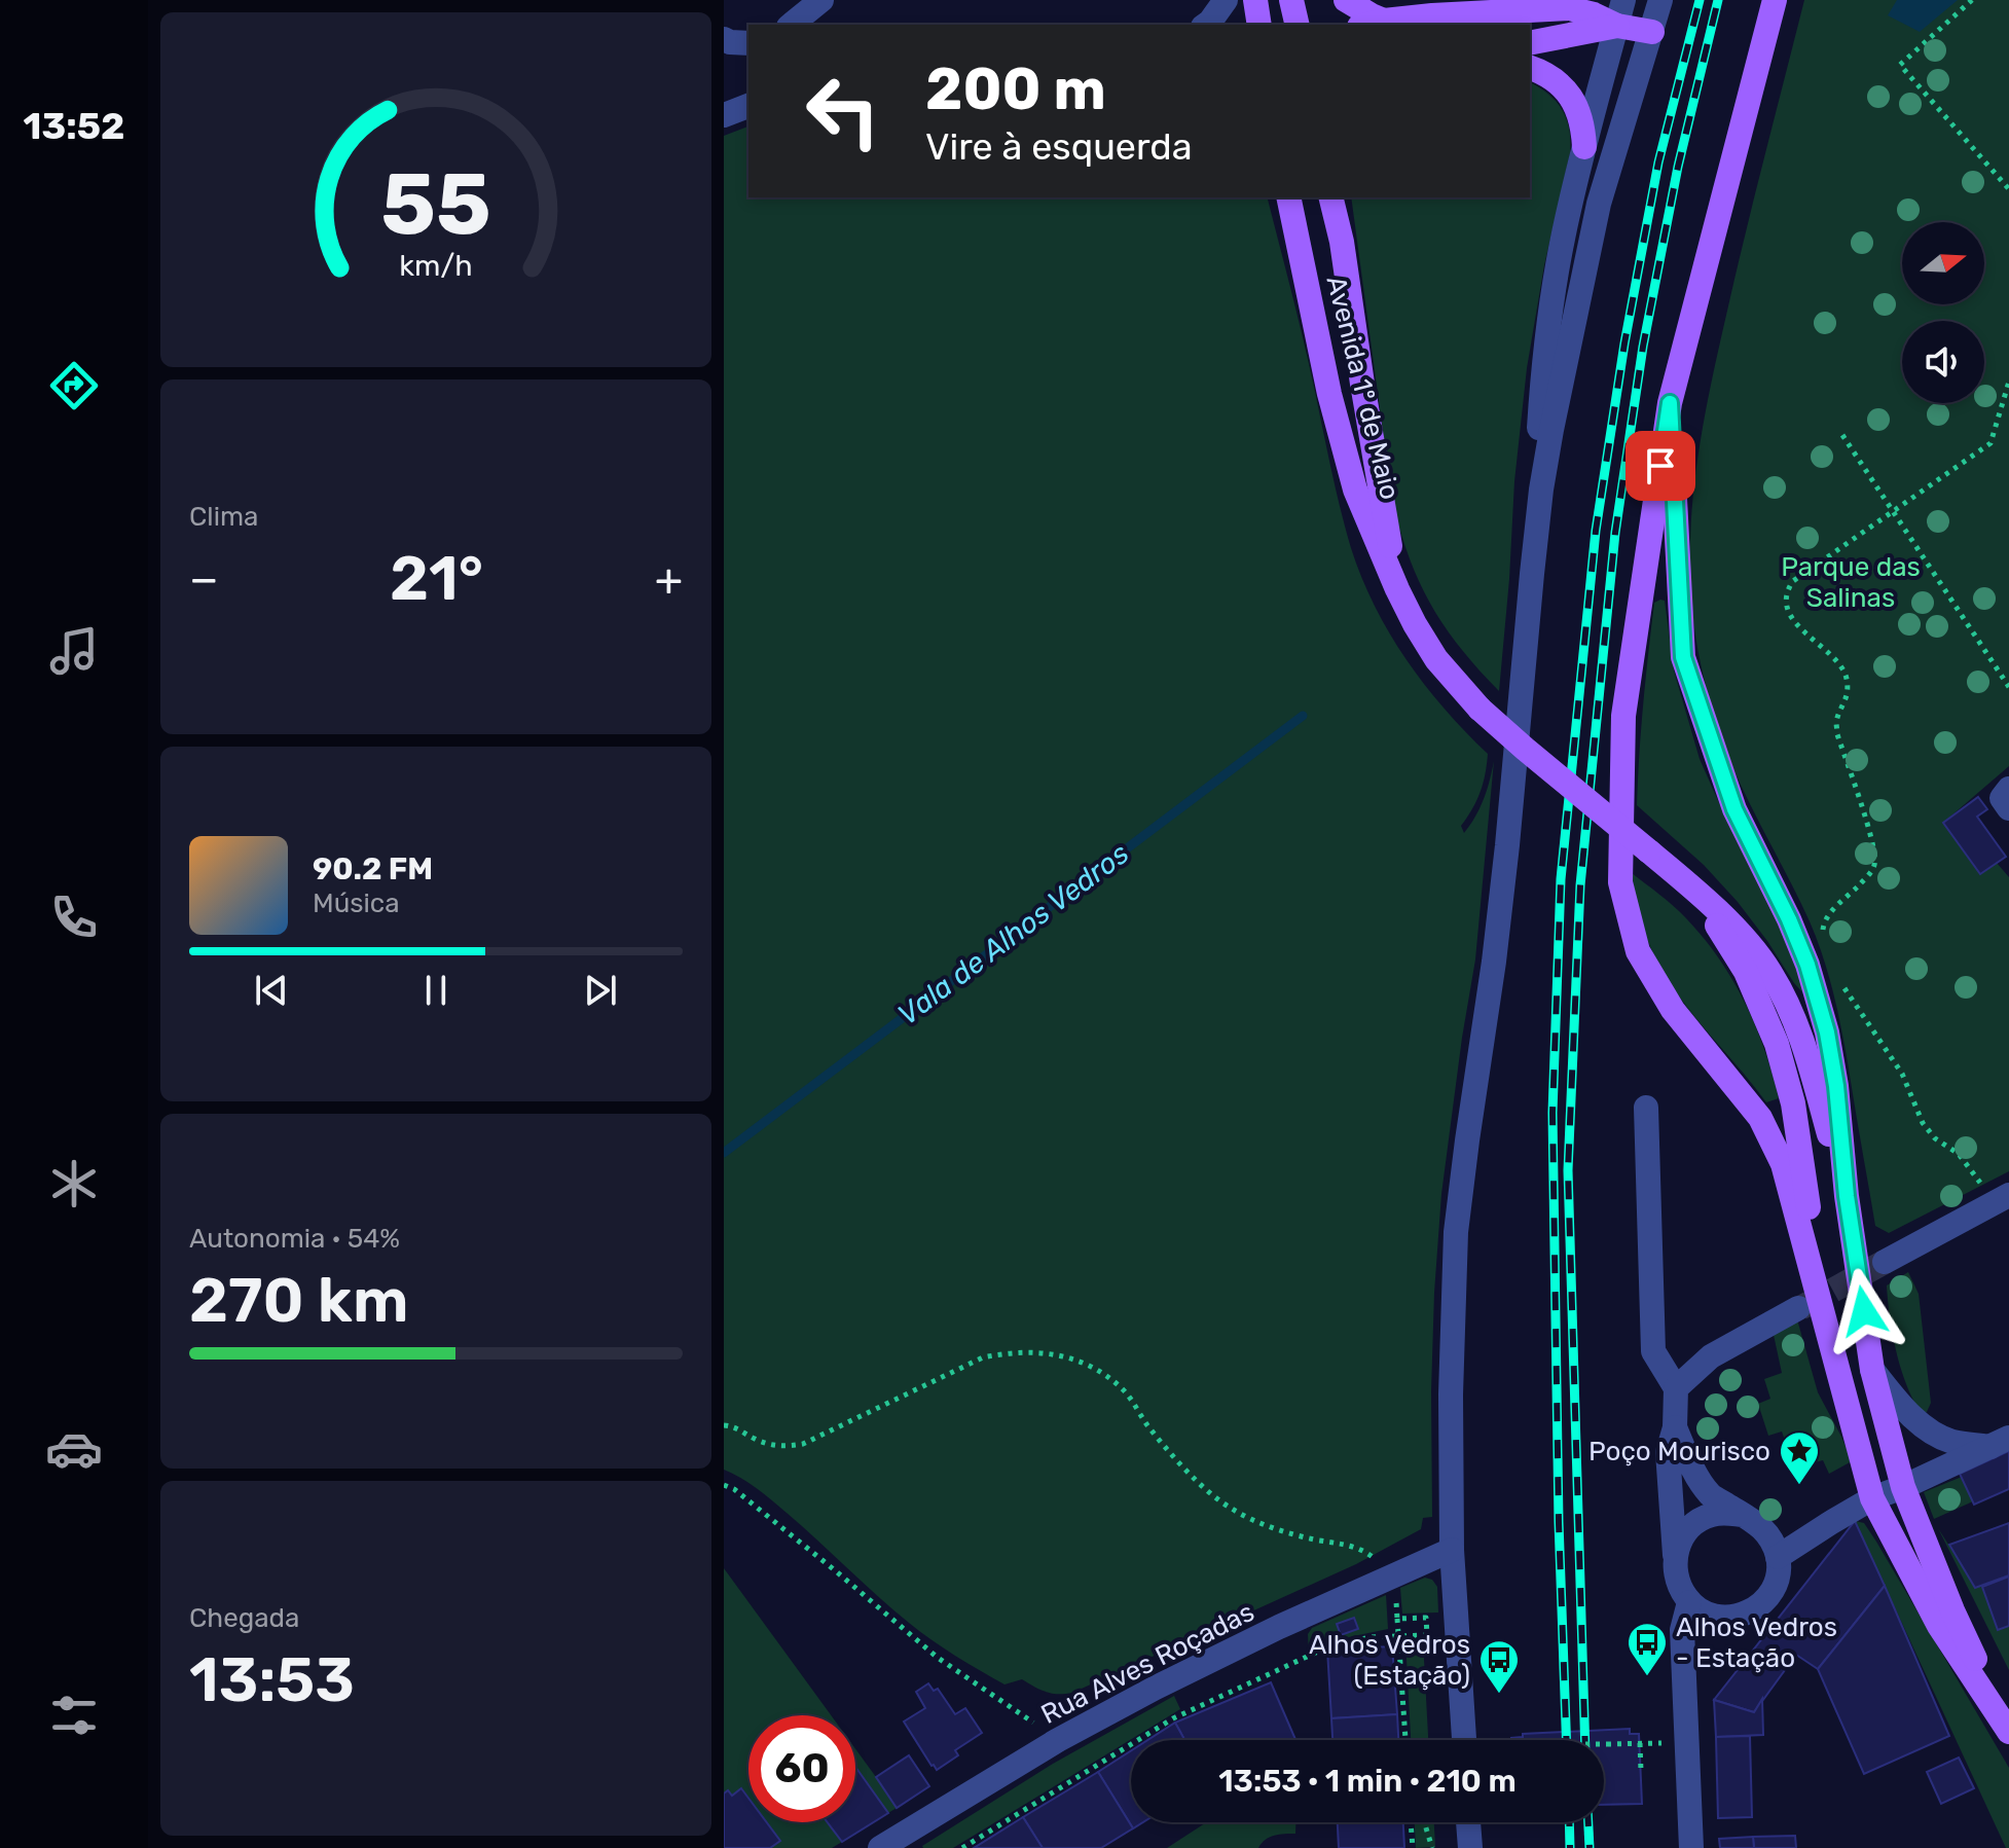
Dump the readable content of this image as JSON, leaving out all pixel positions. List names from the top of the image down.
{
  "streets": {
    "main road": ["Avenida 1º de Maio"],
    "street": ["Rua Alves Roçadas"]
  },
  "water": ["Vala de Alhos Vedros"],
  "parks": ["Parque das Salinas"],
  "places": {
    "place": ["Poço Mourisco"],
    "bus stop": ["Alhos Vedros - Estação", "Alhos Vedros (Estação)"]
  },
  "north": "right",
  "page": {
    "tabs": "13:52",
    "turn": ["200 m", "Vire à esquerda"],
    "tile": [
      "Clima",
      ["Autonomia · 54%", "270 km"],
      ["Chegada", "13:53"]
    ],
    "heat": ["−", "21°", "+"],
    "song": ["90.2 FM", "Música"],
    "limit": "60",
    "trip": "13:53 · 1 min · 210 m",
    "gauge": ["55", "km/h"]
  }
}
